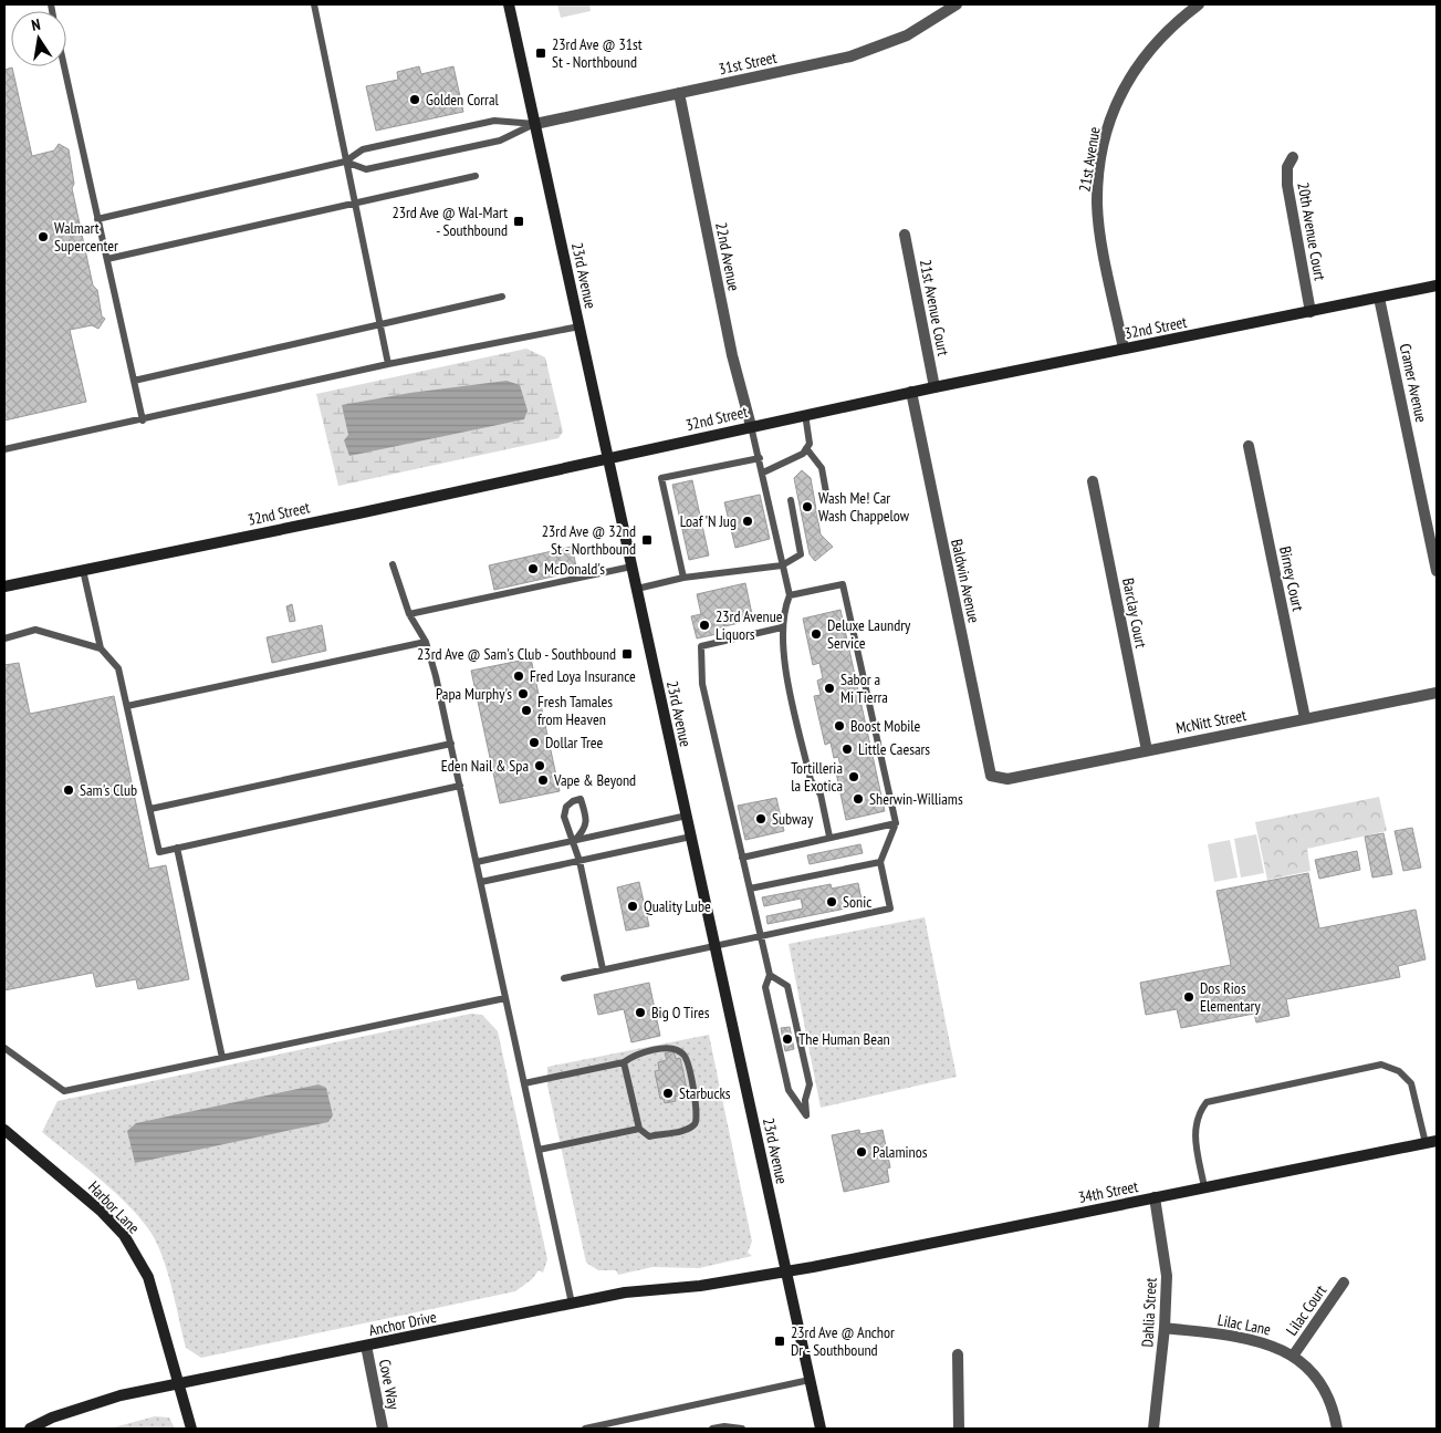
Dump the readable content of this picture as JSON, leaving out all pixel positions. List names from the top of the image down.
{
  "streets": {
    "street": [
      "31st Street",
      "21st Avenue",
      "20th Avenue Court",
      "22nd Avenue",
      "23rd Avenue",
      "21st Avenue Court",
      "32nd Street",
      "Cramer Avenue",
      "Birney Court",
      "Baldwin Avenue",
      "Barclay Court",
      "McNitt Street",
      "34th Street",
      "Harbor Lane",
      "Lilac Court",
      "Dahlia Street",
      "Anchor Drive",
      "Lilac Lane",
      "Cove Way"
    ]
  },
  "crossings": [
    ["31st Street", "22nd Avenue"],
    ["31st Street", "23rd Avenue"],
    ["21st Avenue", "32nd Street"],
    ["20th Avenue Court", "32nd Street"],
    ["22nd Avenue", "32nd Street"],
    ["23rd Avenue", "32nd Street"],
    ["23rd Avenue", "34th Street"],
    ["23rd Avenue", "Anchor Drive"],
    ["21st Avenue Court", "32nd Street"],
    ["32nd Street", "Cramer Avenue"],
    ["32nd Street", "Baldwin Avenue"],
    ["Birney Court", "McNitt Street"],
    ["Baldwin Avenue", "McNitt Street"],
    ["Barclay Court", "McNitt Street"],
    ["34th Street", "Dahlia Street"],
    ["34th Street", "Anchor Drive"],
    ["Harbor Lane", "Anchor Drive"],
    ["Lilac Court", "Lilac Lane"],
    ["Dahlia Street", "Lilac Lane"],
    ["Anchor Drive", "Cove Way"]
  ],
  "places": {
    "transit": [
      "23rd Ave @ 31st St - Northbound",
      "23rd Ave @ Wal-Mart - Southbound",
      "23rd Ave @ 32nd St - Northbound",
      "23rd Ave @ Sam's Club - Southbound",
      "23rd Ave @ Anchor Dr - Southbound"
    ],
    "other": [
      "Golden Corral",
      "Walmart Supercenter",
      "Wash Me! Car Wash Chappelow",
      "Loaf 'N Jug",
      "McDonald's",
      "23rd Avenue Liquors",
      "Deluxe Laundry Service",
      "Fred Loya Insurance",
      "Sabor a Mi Tierra",
      "Papa Murphy's",
      "Fresh Tamales from Heaven",
      "Boost Mobile",
      "Dollar Tree",
      "Little Caesars",
      "Eden Nail & Spa",
      "Tortilleria la Exotica",
      "Vape & Beyond",
      "Sam's Club",
      "Sherwin-Williams",
      "Subway",
      "Sonic",
      "Quality Lube",
      "Dos Rios Elementary",
      "Big O Tires",
      "The Human Bean",
      "Starbucks",
      "Palaminos"
    ]
  },
  "north": "top"
}
